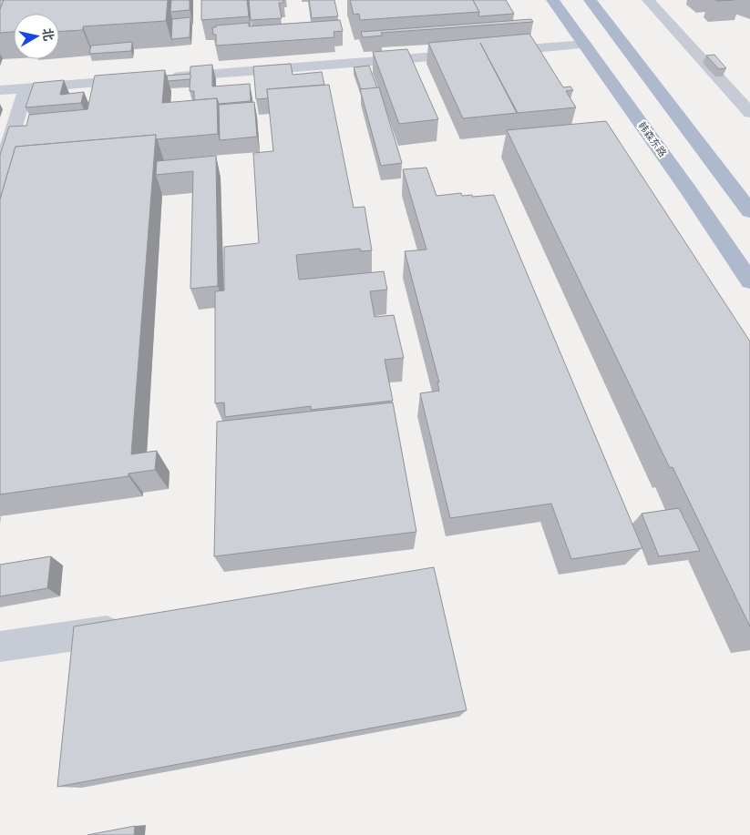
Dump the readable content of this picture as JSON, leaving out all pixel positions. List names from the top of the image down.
{
  "streets": {
    "main road": ["韩森东路"]
  },
  "north": "right"
}
